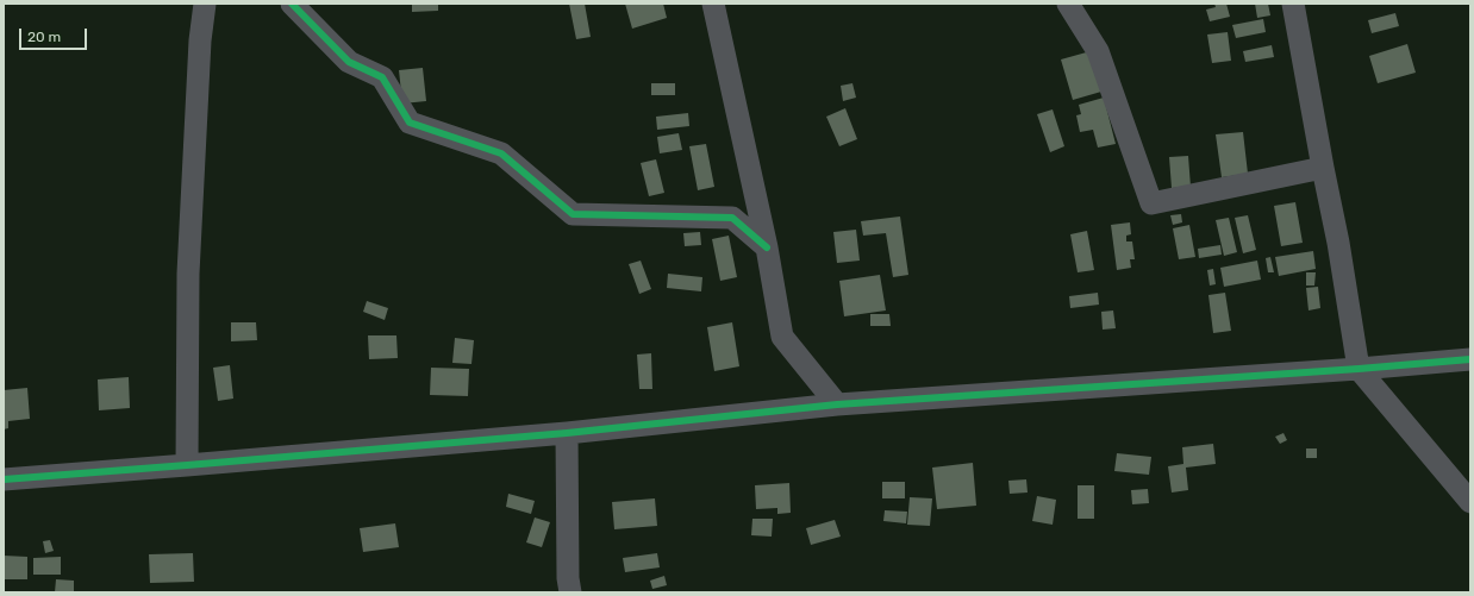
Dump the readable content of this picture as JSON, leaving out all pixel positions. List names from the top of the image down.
{
  "scale_bar": "20 m"
}
